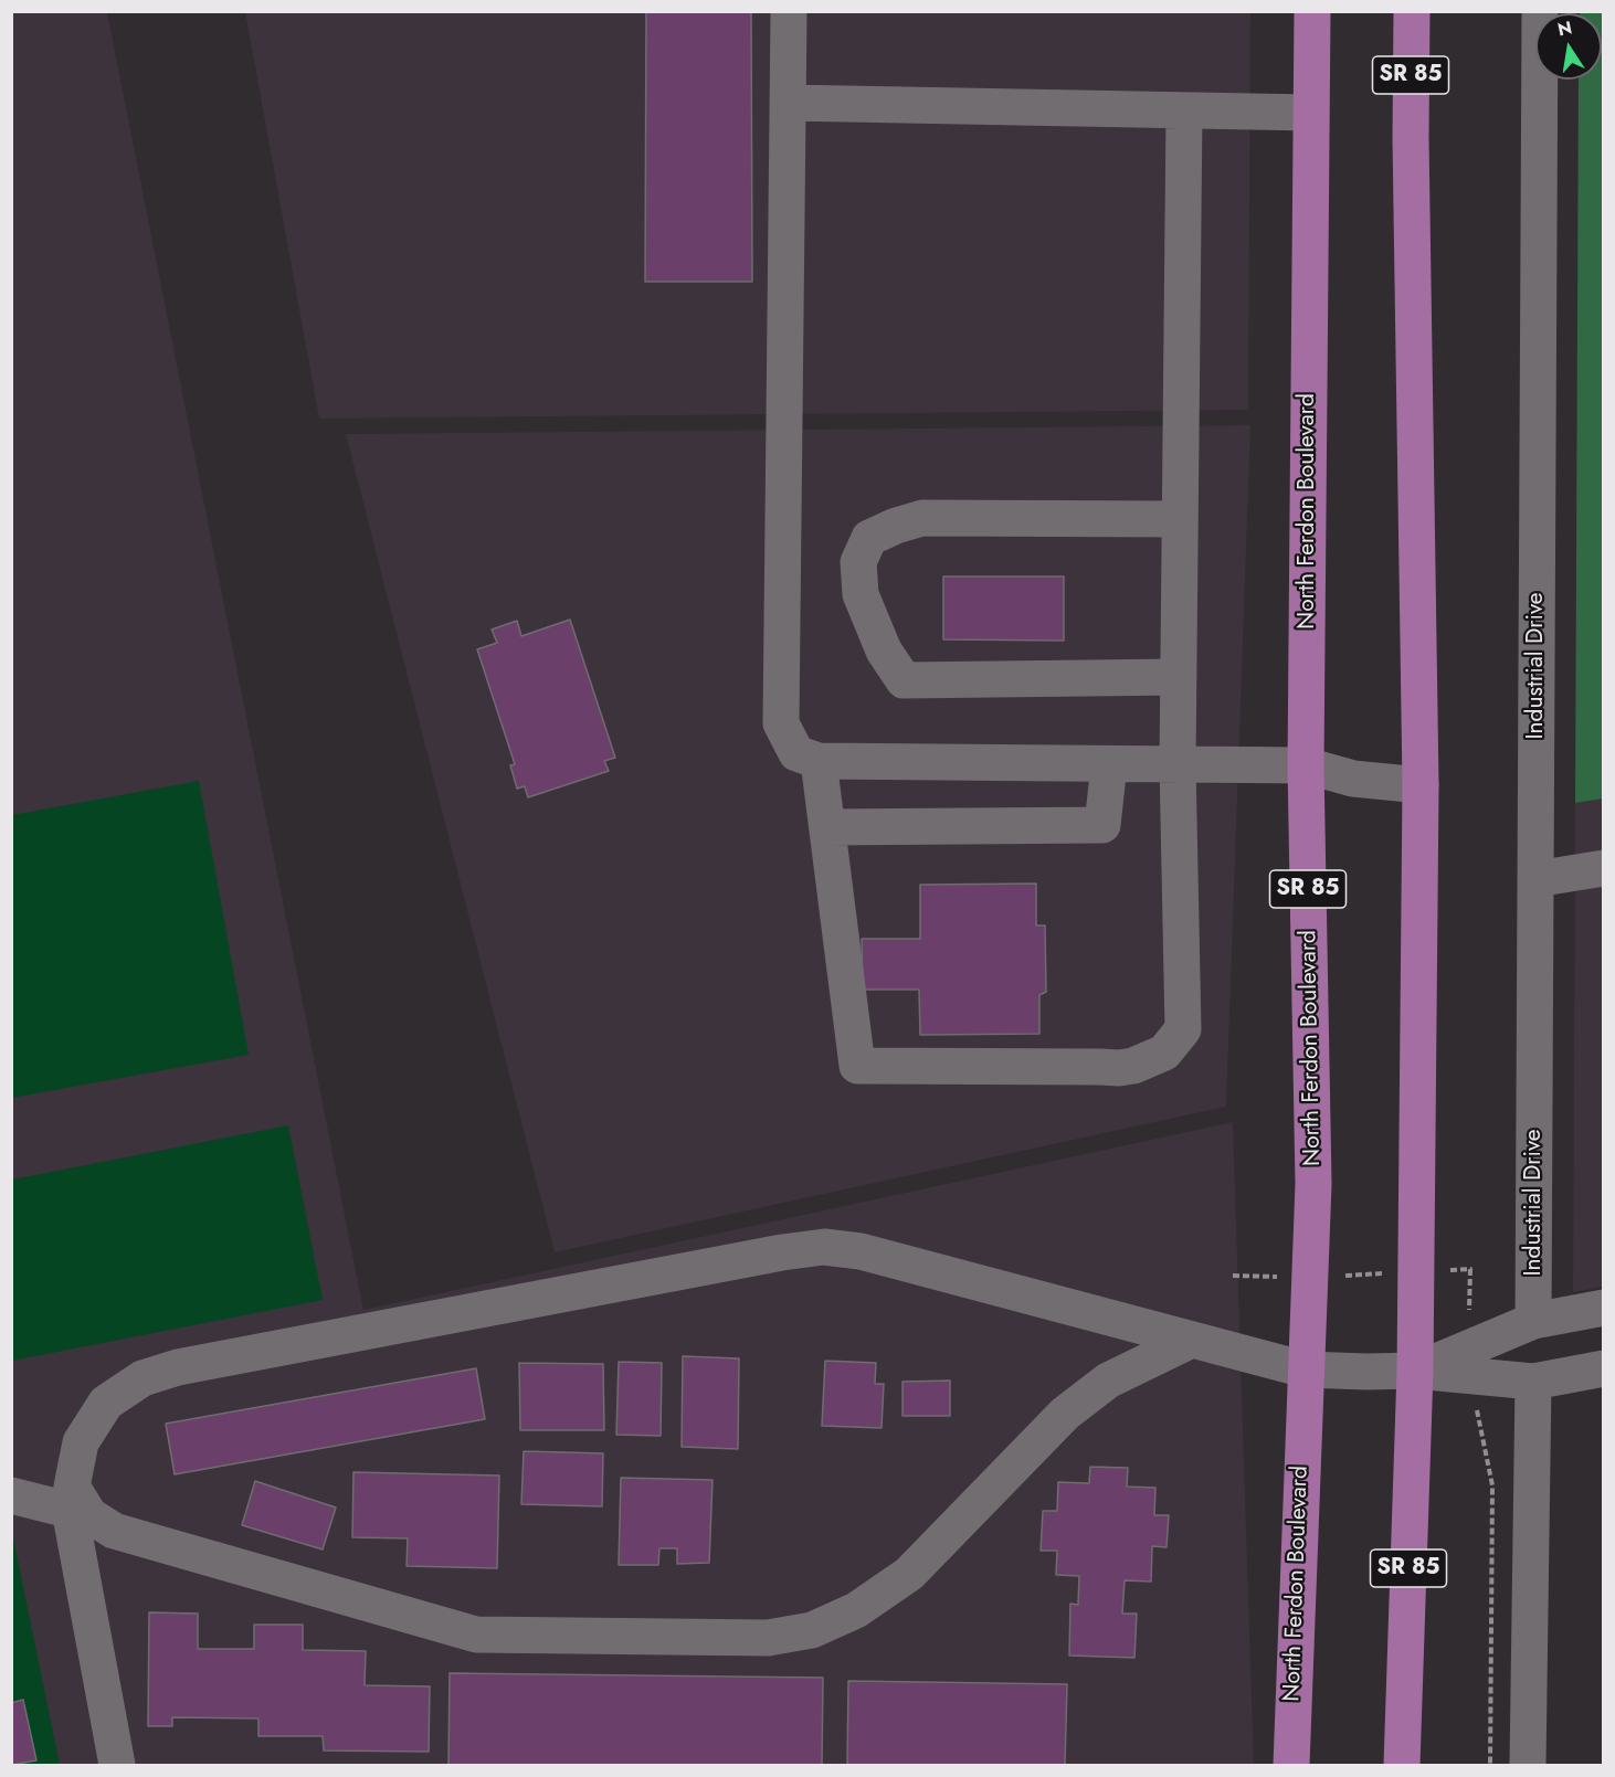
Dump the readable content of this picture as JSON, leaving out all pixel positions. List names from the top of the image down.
{
  "streets": {
    "main road": ["SR 85", "North Ferdon Boulevard"],
    "street": ["Industrial Drive"]
  },
  "north": "top"
}
